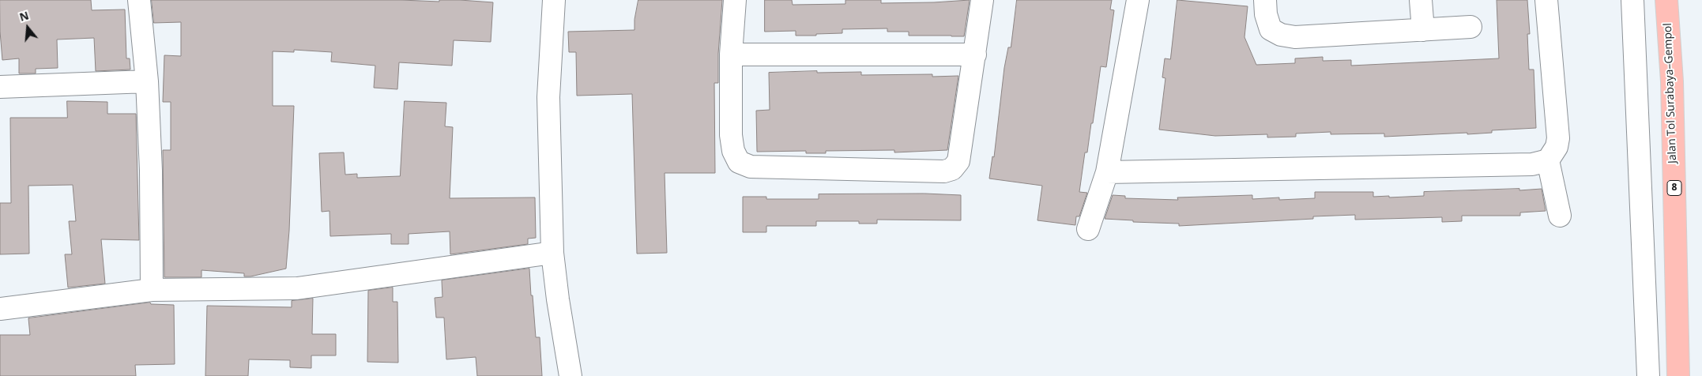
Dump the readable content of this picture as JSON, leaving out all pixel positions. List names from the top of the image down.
{
  "streets": {
    "highway": ["Jalan Tol Surabaya–Gempol", "8"]
  },
  "north": "top"
}
